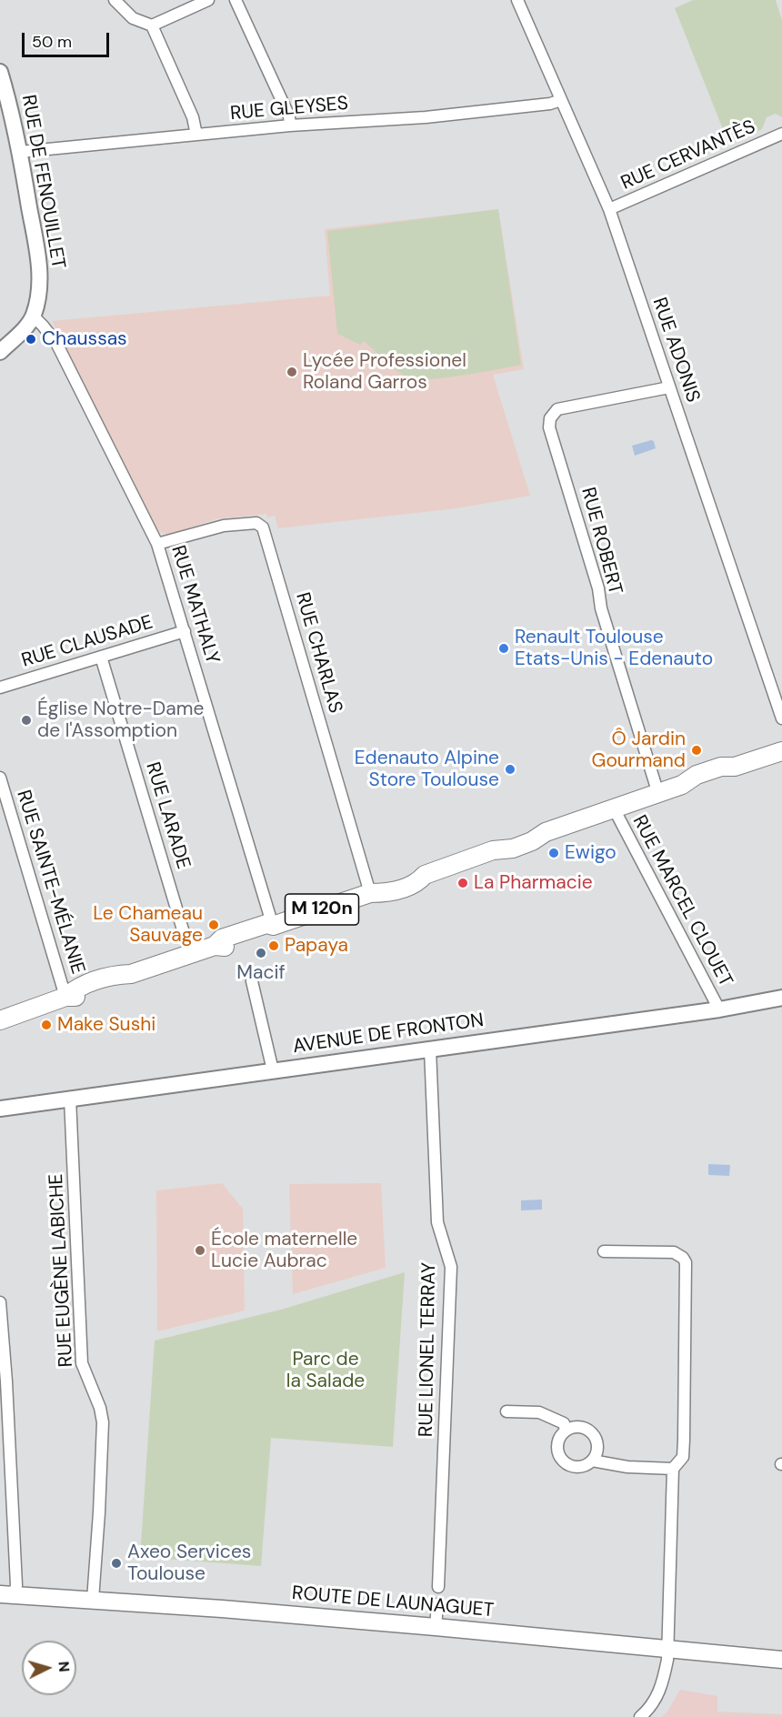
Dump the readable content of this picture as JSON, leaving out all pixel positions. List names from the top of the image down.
{
  "streets": {
    "main road": ["M 120n", "ROUTE DE LAUNAGUET"],
    "street": [
      "RUE GLEYSES",
      "RUE CERVANTÈS",
      "RUE DE FENOUILLET",
      "RUE ADONIS",
      "RUE ROBERT",
      "RUE MATHALY",
      "RUE CLAUSADE",
      "RUE CHARLAS",
      "RUE LARADE",
      "RUE SAINTE-MÉLANIE",
      "RUE MARCEL CLOUET",
      "AVENUE DE FRONTON",
      "RUE EUGÈNE LABICHE",
      "RUE LIONEL TERRAY"
    ]
  },
  "crossings": [
    ["RUE GLEYSES", "RUE DE FENOUILLET"],
    ["RUE GLEYSES", "RUE ADONIS"],
    ["RUE CERVANTÈS", "RUE ADONIS"],
    ["RUE DE FENOUILLET", "RUE MATHALY"],
    ["RUE ADONIS", "RUE ROBERT"],
    ["RUE ROBERT", "M 120n"],
    ["RUE MATHALY", "RUE CLAUSADE"],
    ["RUE MATHALY", "RUE CHARLAS"],
    ["RUE MATHALY", "M 120n"],
    ["RUE CLAUSADE", "RUE LARADE"],
    ["RUE CHARLAS", "M 120n"],
    ["RUE LARADE", "M 120n"],
    ["RUE SAINTE-MÉLANIE", "M 120n"],
    ["RUE MARCEL CLOUET", "M 120n"],
    ["RUE MARCEL CLOUET", "AVENUE DE FRONTON"],
    ["AVENUE DE FRONTON", "RUE EUGÈNE LABICHE"],
    ["AVENUE DE FRONTON", "RUE LIONEL TERRAY"],
    ["RUE EUGÈNE LABICHE", "ROUTE DE LAUNAGUET"]
  ],
  "parks": ["Parc de la Salade"],
  "places": [
    "Chaussas",
    "Lycée Professionel Roland Garros",
    "Renault Toulouse Etats-Unis - Edenauto",
    "Église Notre-Dame de l'Assomption",
    "Ô Jardin Gourmand",
    "Edenauto Alpine Store Toulouse",
    "Ewigo",
    "La Pharmacie",
    "Le Chameau Sauvage",
    "Papaya",
    "Macif",
    "Make Sushi",
    "École maternelle Lucie Aubrac",
    "Axeo Services Toulouse"
  ],
  "scale_bar": "50 m",
  "north": "right"
}
